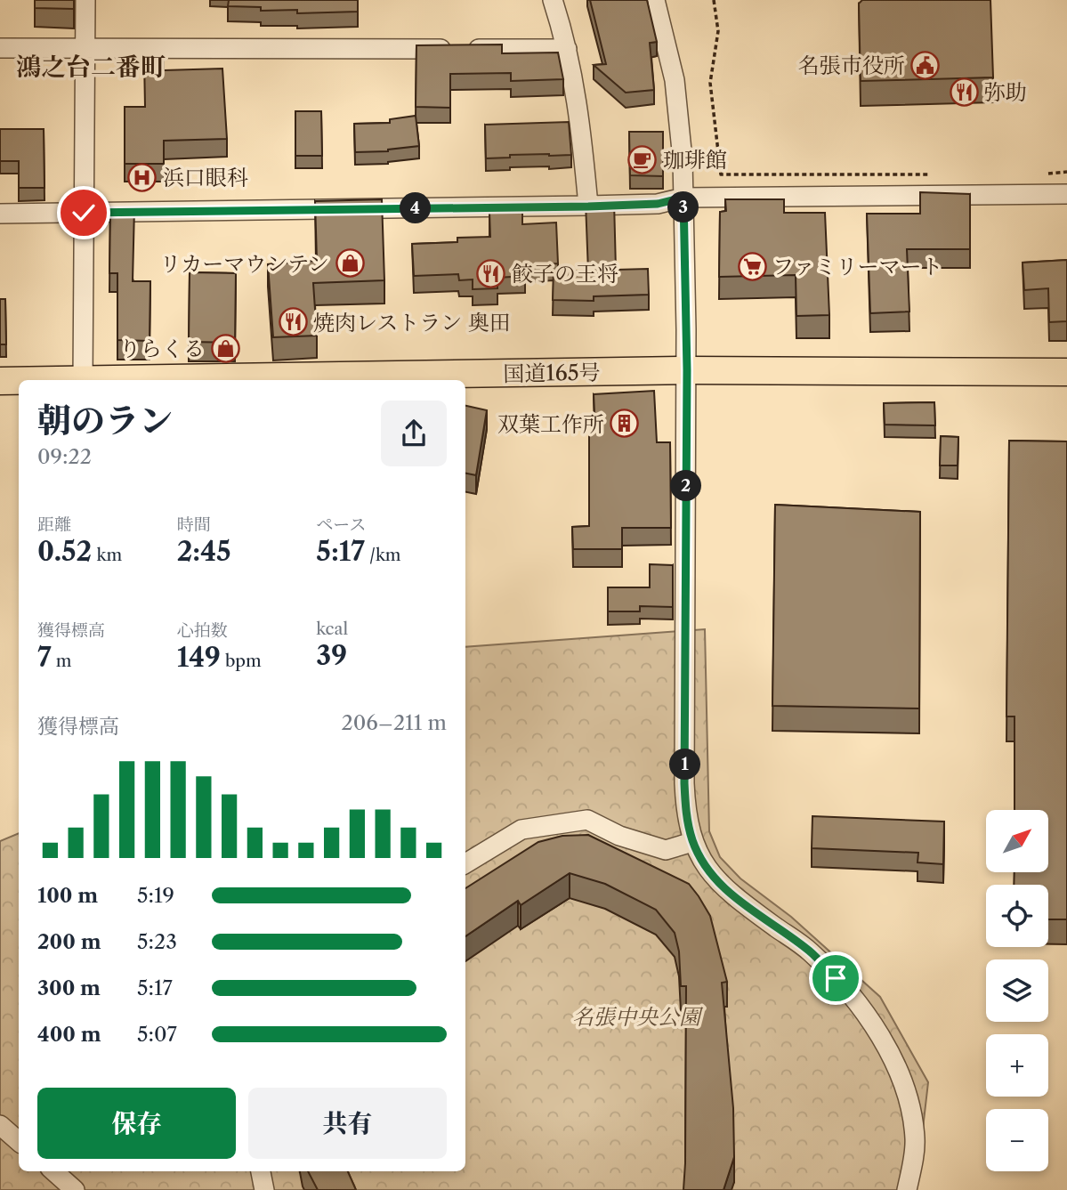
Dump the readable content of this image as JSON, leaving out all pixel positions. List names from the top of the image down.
{
  "streets": {
    "highway": ["国道165号"]
  },
  "districts": ["鴻之台二番町"],
  "parks": ["名張中央公園"],
  "places": {
    "public building": ["名張市役所"],
    "restaurant": ["弥助", "餃子の王将", "焼肉レストラン 奥田"],
    "cafe": ["珈琲館"],
    "hospital": ["浜口眼科"],
    "shop": ["リカーマウンテン", "りらくる"],
    "supermarket": ["ファミリーマート"],
    "building": ["双葉工作所"]
  },
  "north": "top right",
  "page": {
    "pins": [
      "3",
      "4",
      "2",
      "1"
    ],
    "heading": ["朝のラン", "09:22"],
    "stats": [
      ["距離", "0.52 km"],
      ["時間", "2:45"],
      ["ペース", "5:17 /km"],
      ["獲得標高", "7 m"],
      ["心拍数", "149 bpm"],
      ["kcal", "39"]
    ],
    "chart": ["獲得標高", "206–211 m"],
    "map_buttons": ["+", "−"],
    "list": [
      {
        "name": "100 m",
        "note": "5:19"
      },
      {
        "name": "200 m",
        "note": "5:23"
      },
      {
        "name": "300 m",
        "note": "5:17"
      },
      {
        "name": "400 m",
        "note": "5:07"
      }
    ],
    "buttons": ["保存", "共有"]
  }
}
